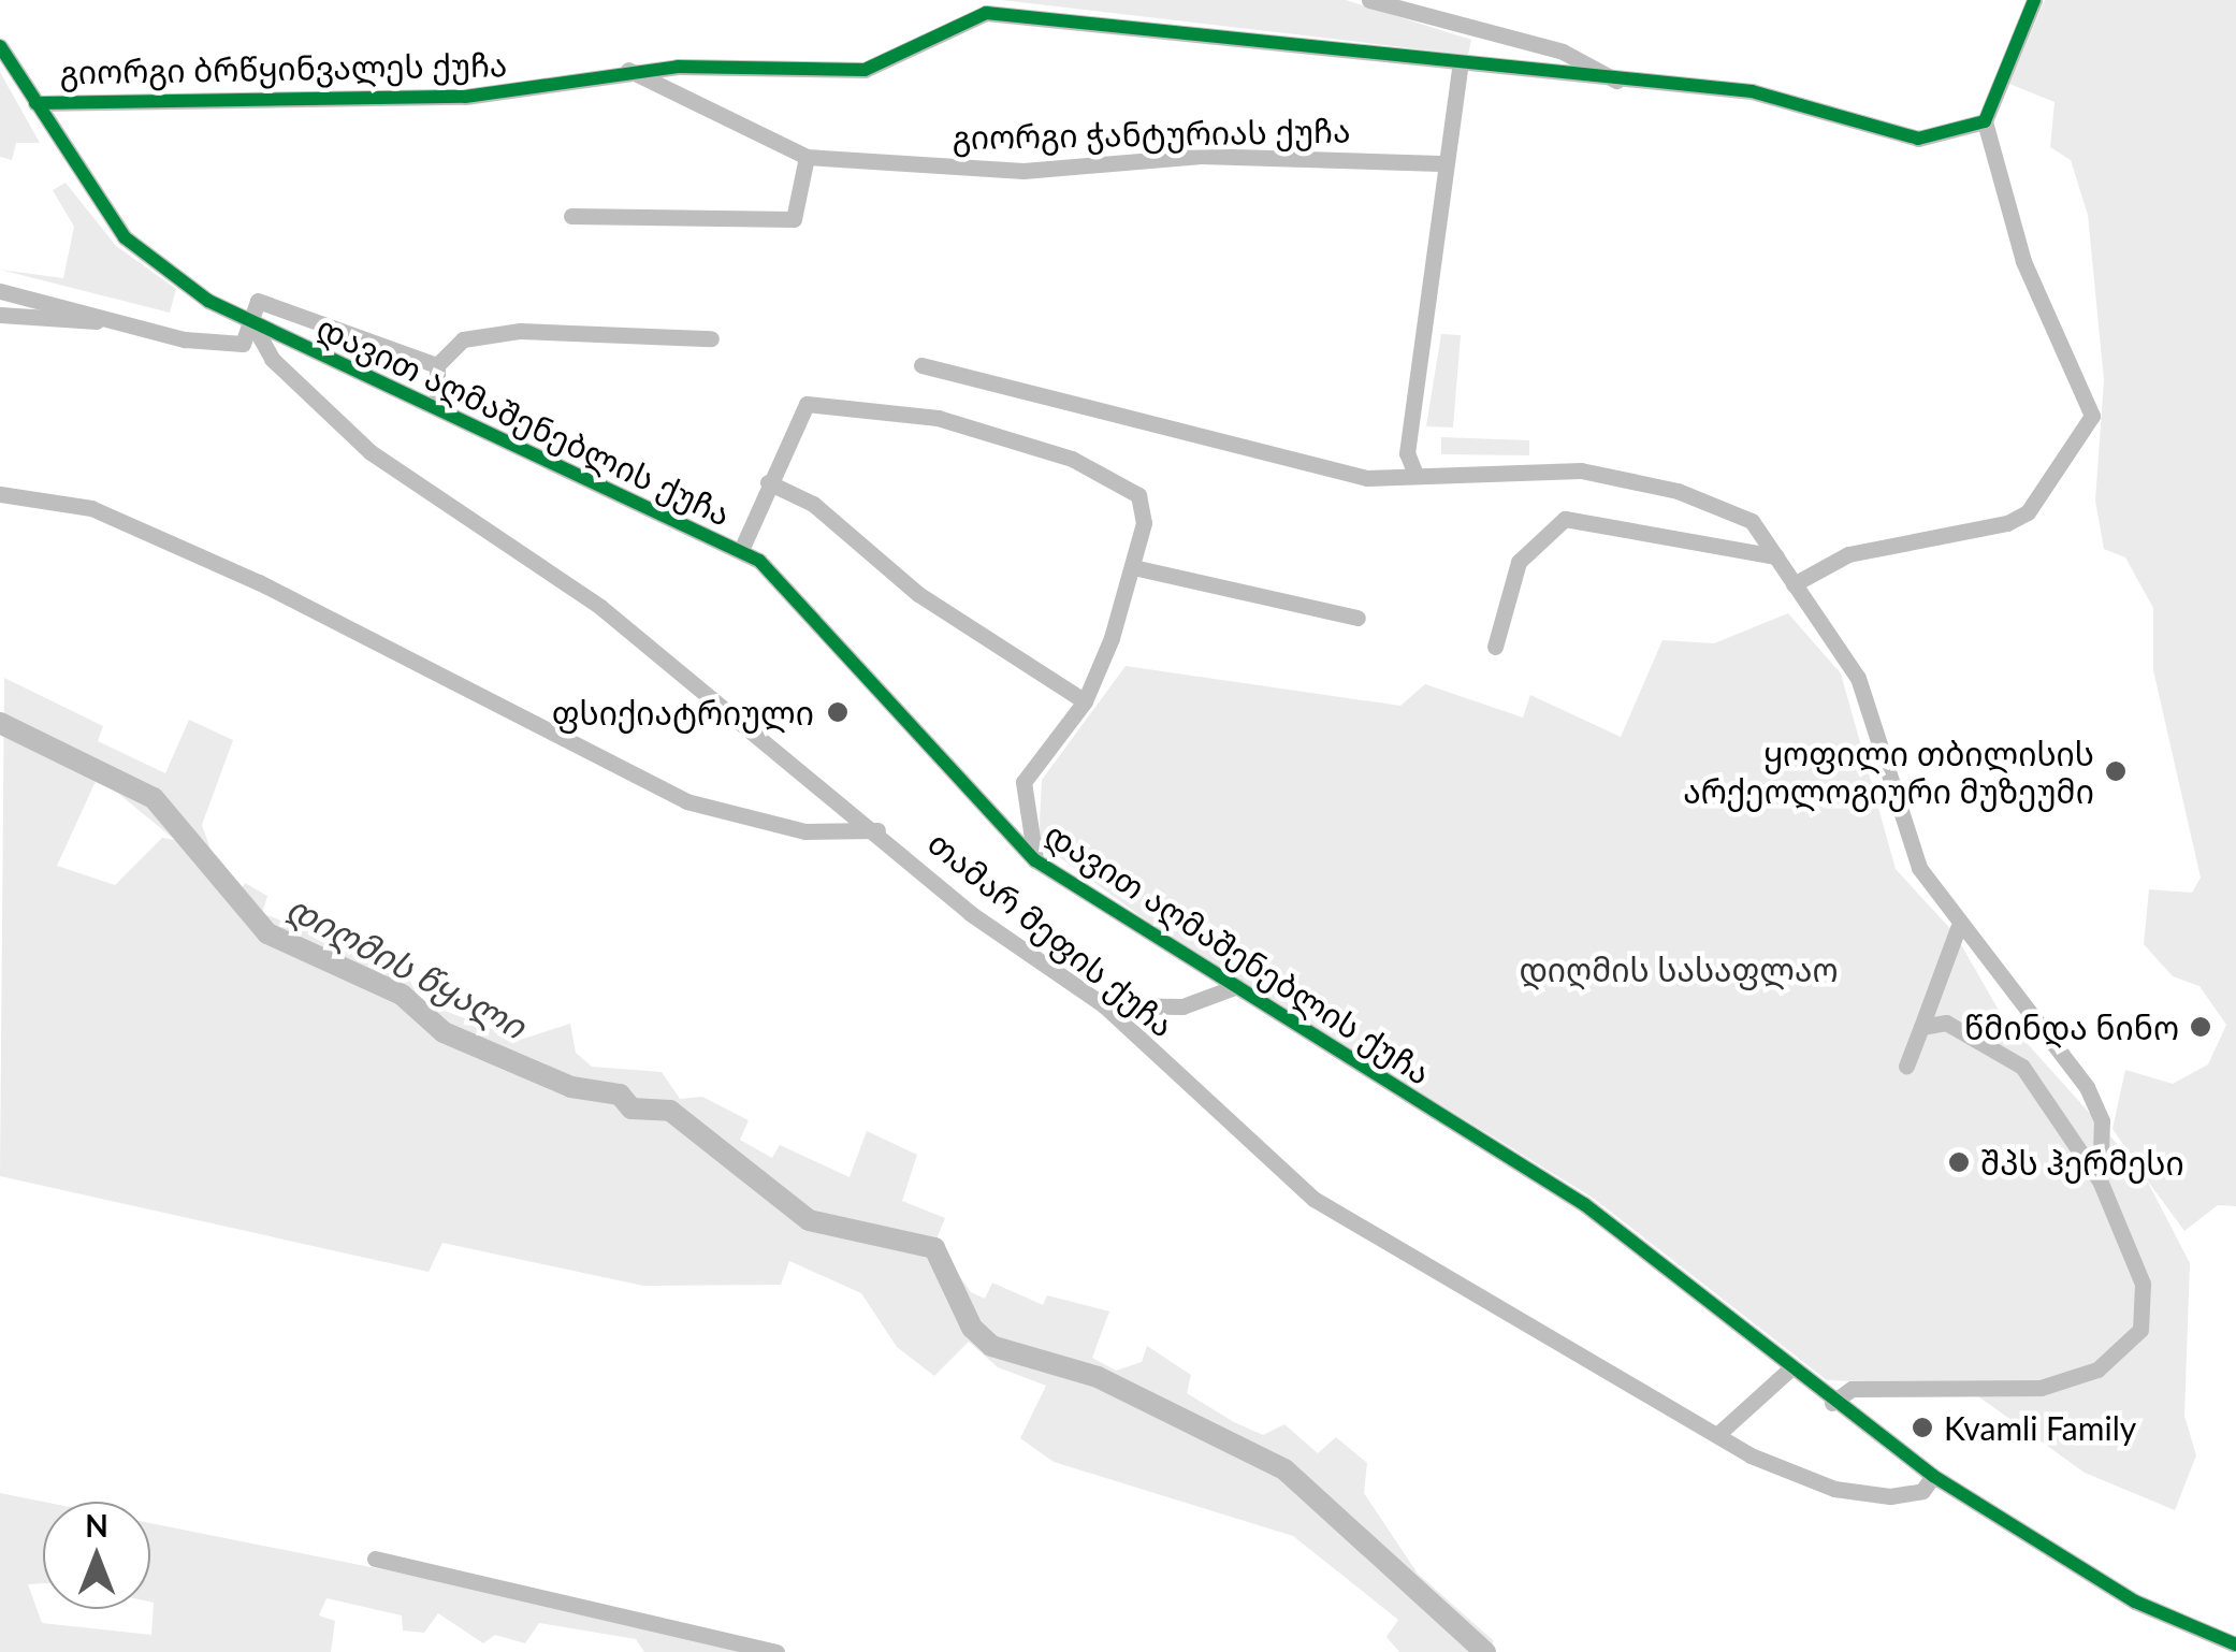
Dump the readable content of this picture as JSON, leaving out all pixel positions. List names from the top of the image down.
{
  "streets": {
    "street": [
      "გიორგი ბრწყინვალეს ქუჩა",
      "გიორგი ჭანტურიას ქუჩა",
      "დავით აღმაშენებლის ქუჩა",
      "თამარ მეფის ქუჩა"
    ]
  },
  "crossings": [
    ["გიორგი ბრწყინვალეს ქუჩა", "გიორგი ჭანტურიას ქუჩა"],
    ["გიორგი ბრწყინვალეს ქუჩა", "დავით აღმაშენებლის ქუჩა"],
    ["დავით აღმაშენებლის ქუჩა", "თამარ მეფის ქუჩა"]
  ],
  "water": ["დიღმის წყალი"],
  "parks": ["დიღმის სასაფლაო"],
  "places": [
    "ფსიქიატრიული",
    "ყოფილი თბილისის არქეოლოგიური მუზეუმი",
    "წმინდა ნინო",
    "შპს ჰერმესი",
    "Kvamli Family"
  ],
  "north": "top"
}
